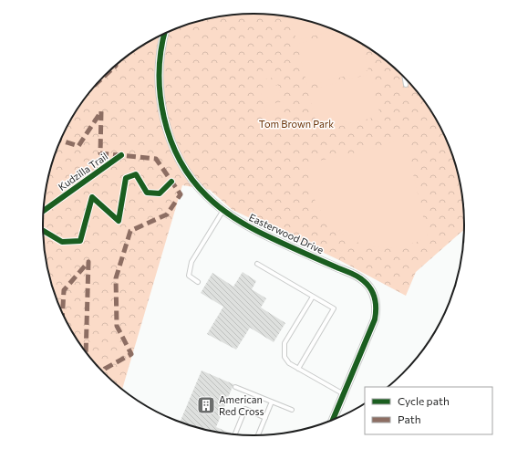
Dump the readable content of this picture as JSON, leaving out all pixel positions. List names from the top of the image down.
{
  "streets": {
    "street": ["Easterwood Drive"],
    "cycle path": ["Kudzilla Trail"]
  },
  "parks": ["Tom Brown Park"],
  "places": {
    "building": ["American Red Cross"]
  },
  "legend": ["Cycle path", "Path"]
}
